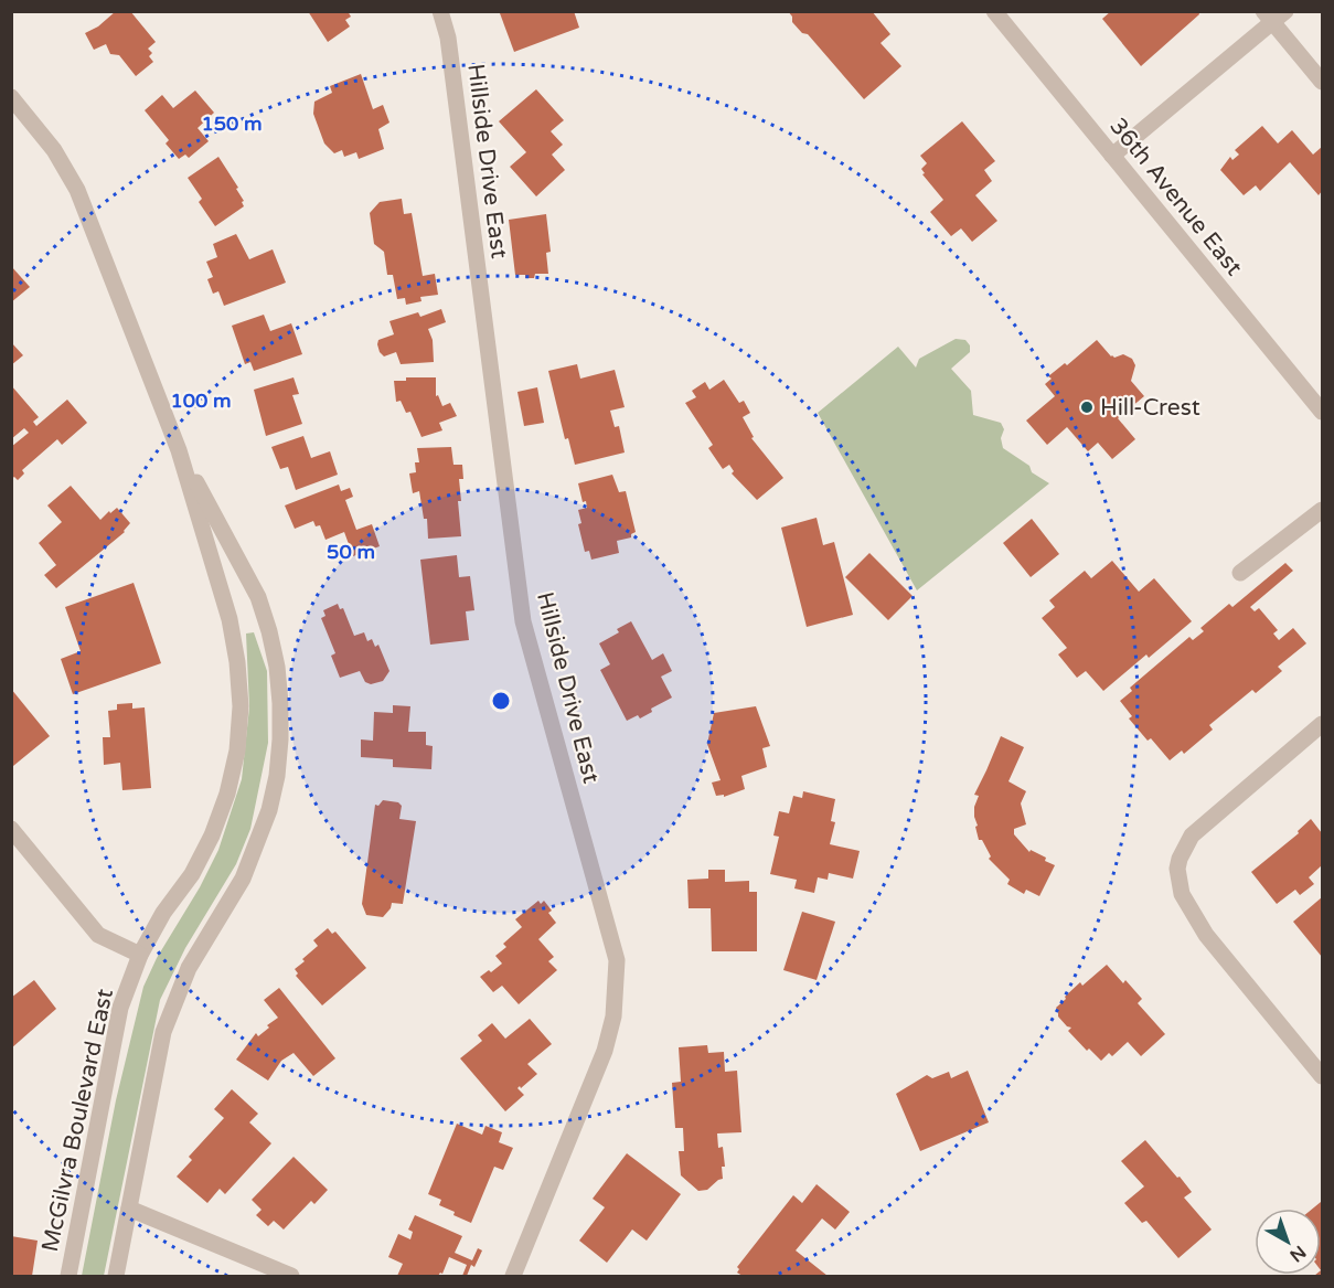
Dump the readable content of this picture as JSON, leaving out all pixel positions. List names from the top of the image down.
{
  "streets": {
    "street": ["Hillside Drive East", "36th Avenue East", "McGilvra Boulevard East"]
  },
  "places": ["Hill-Crest"],
  "north": "bottom right",
  "rings": ["150 m", "100 m", "50 m"]
}
